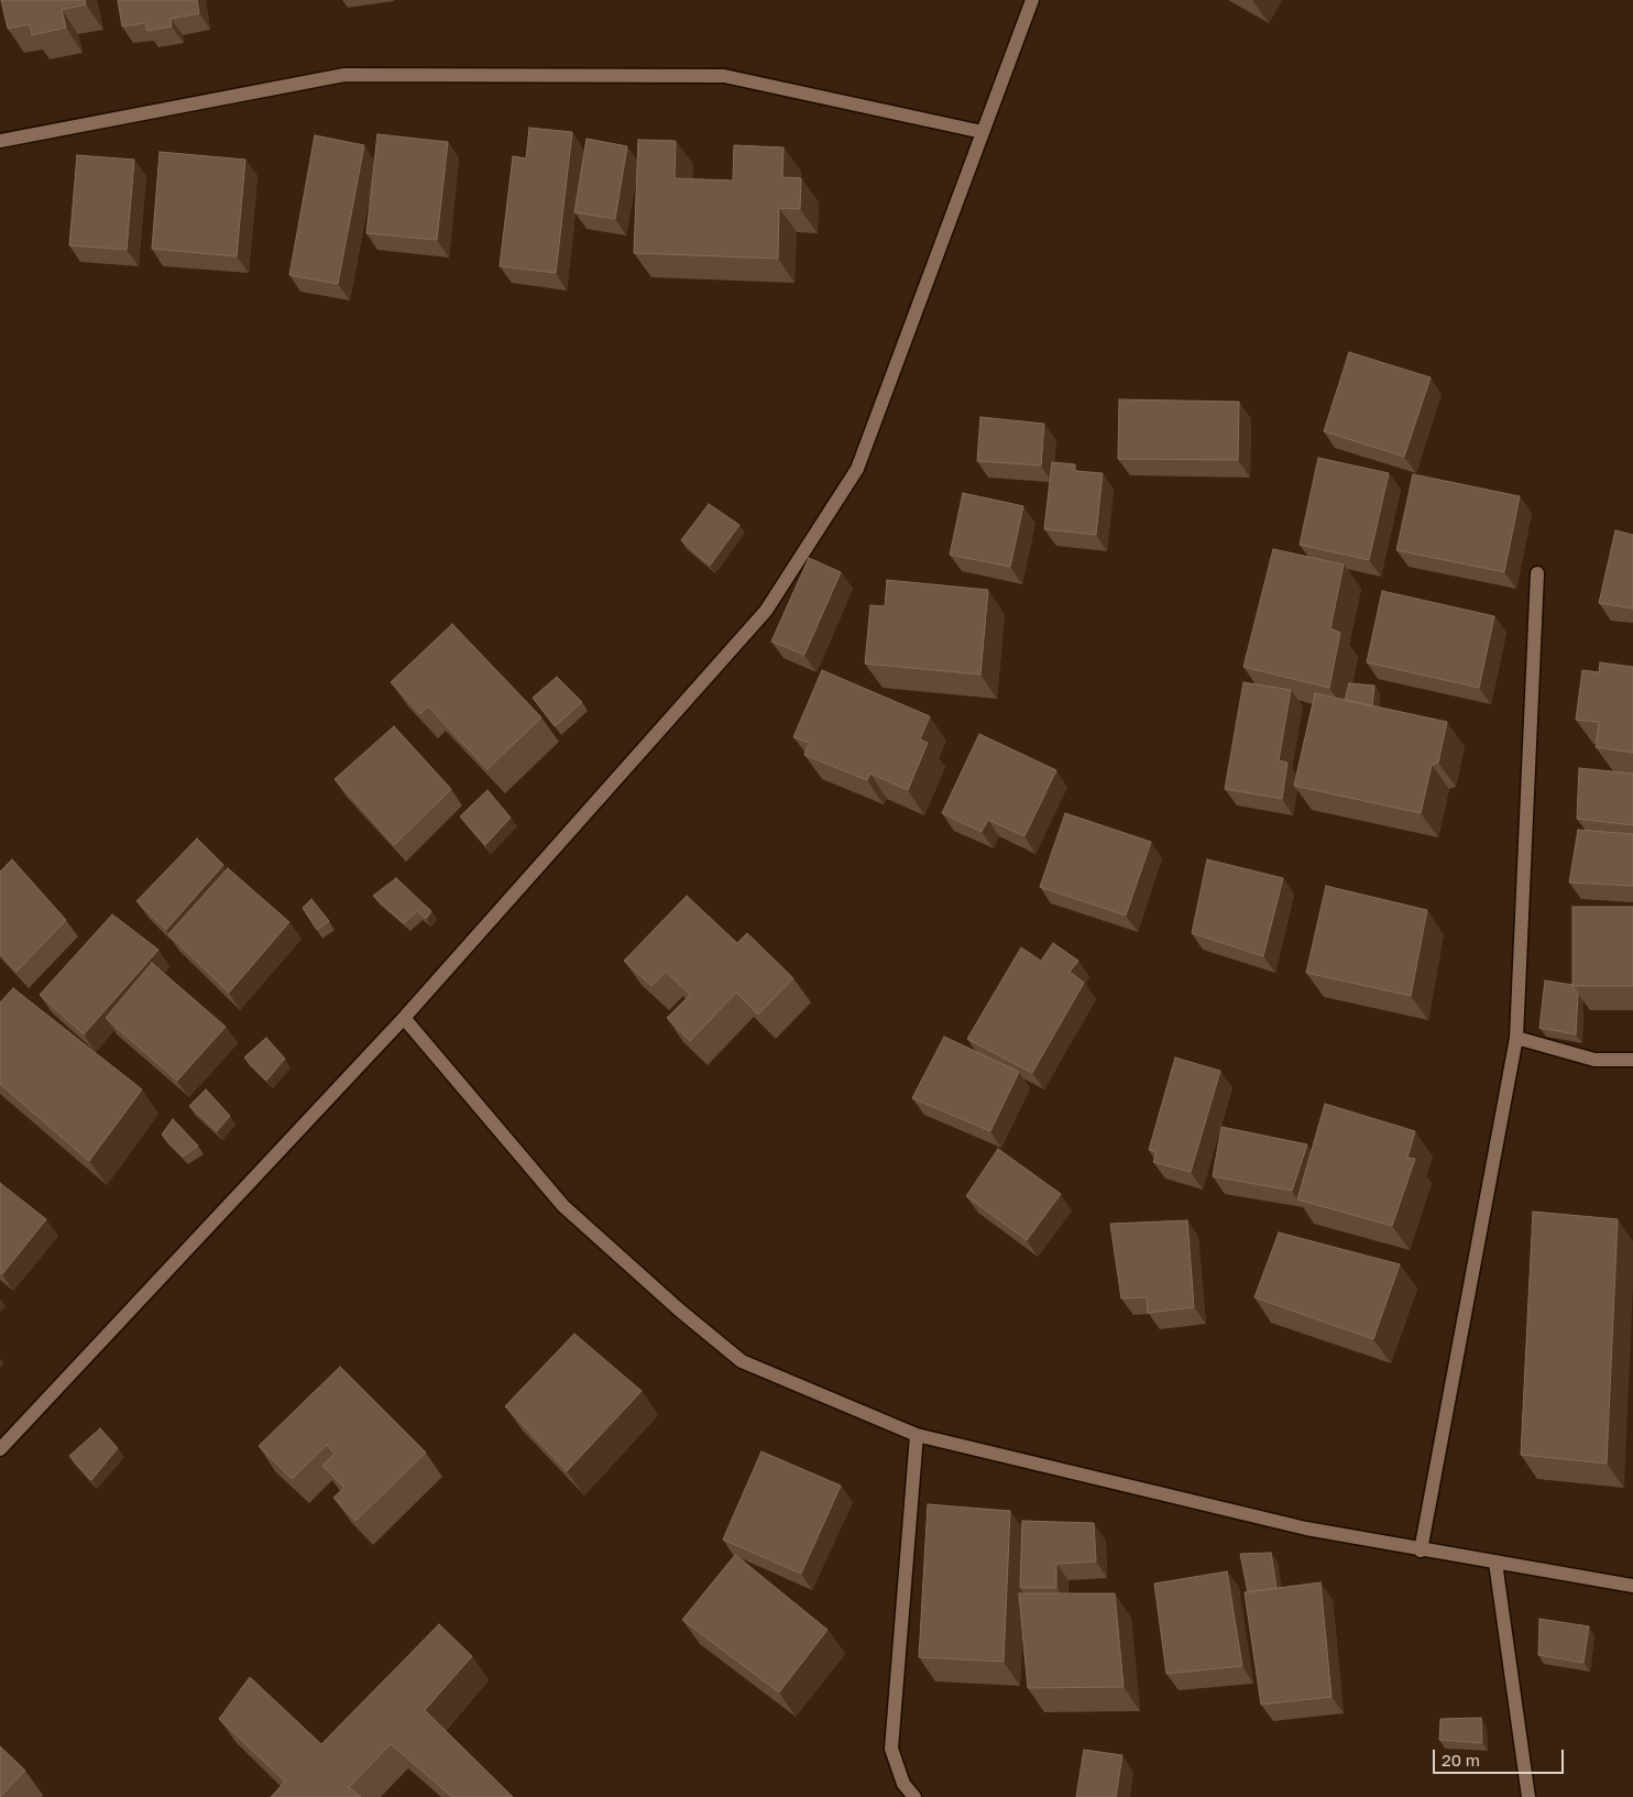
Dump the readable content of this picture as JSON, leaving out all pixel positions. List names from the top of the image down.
{
  "scale_bar": "20 m"
}
